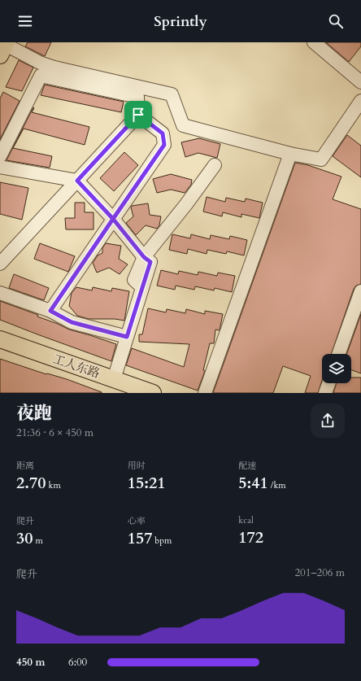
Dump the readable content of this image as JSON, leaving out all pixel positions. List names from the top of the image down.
{
  "streets": {
    "main road": ["工人东路"]
  },
  "page": {
    "header": "Sprintly",
    "heading": ["夜跑", "21:36 · 6 × 450 m"],
    "stats": [
      ["距离", "2.70 km"],
      ["用时", "15:21"],
      ["配速", "5:41 /km"],
      ["爬升", "30 m"],
      ["心率", "157 bpm"],
      ["kcal", "172"]
    ],
    "chart": ["爬升", "201–206 m"],
    "list": [
      {
        "name": "450 m",
        "note": "6:00"
      }
    ]
  }
}
